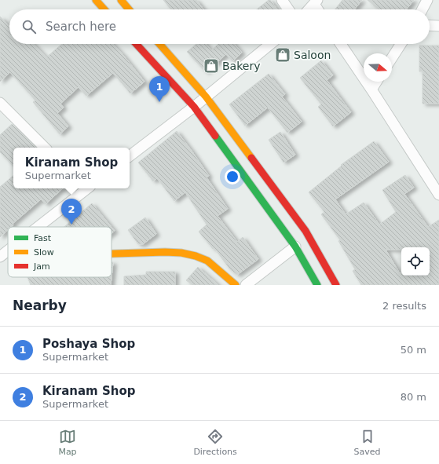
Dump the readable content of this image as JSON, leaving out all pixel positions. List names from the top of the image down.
{
  "places": {
    "shop": ["Saloon", "Bakery"]
  },
  "legend": ["Fast", "Slow", "Jam"],
  "north": "right",
  "page": {
    "search": "Search here",
    "pins": ["1", "2"],
    "popup": ["Kiranam Shop", "Supermarket"],
    "heading": ["Nearby", "2 results"],
    "list": [
      {
        "mark": "1",
        "name": "Poshaya Shop",
        "note": "Supermarket",
        "value": "50 m"
      },
      {
        "mark": "2",
        "name": "Kiranam Shop",
        "note": "Supermarket",
        "value": "80 m"
      }
    ],
    "nav": ["Map", "Directions", "Saved"]
  }
}
